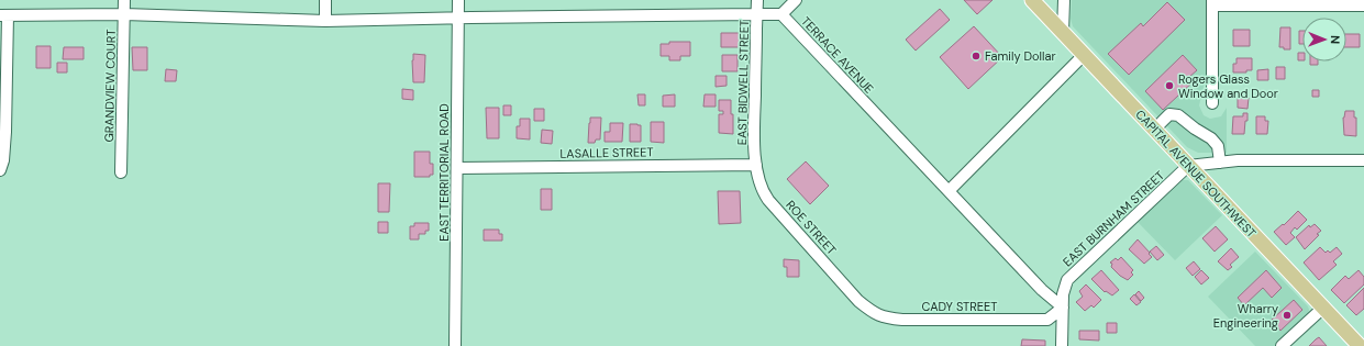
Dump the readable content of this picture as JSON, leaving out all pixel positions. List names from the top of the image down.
{
  "streets": {
    "main road": ["CAPITAL AVENUE SOUTHWEST"],
    "street": [
      "TERRACE AVENUE",
      "EAST BIDWELL STREET",
      "GRANDVIEW COURT",
      "LASALLE STREET",
      "EAST TERRITORIAL ROAD",
      "EAST BURNHAM STREET",
      "ROE STREET",
      "CADY STREET"
    ]
  },
  "crossings": [
    ["TERRACE AVENUE", "EAST BURNHAM STREET"],
    ["TERRACE AVENUE", "CADY STREET"],
    ["EAST BIDWELL STREET", "LASALLE STREET"],
    ["EAST BIDWELL STREET", "ROE STREET"],
    ["LASALLE STREET", "EAST TERRITORIAL ROAD"],
    ["LASALLE STREET", "ROE STREET"],
    ["CAPITAL AVENUE SOUTHWEST", "EAST BURNHAM STREET"],
    ["EAST BURNHAM STREET", "CADY STREET"],
    ["ROE STREET", "CADY STREET"]
  ],
  "places": ["Family Dollar", "Rogers Glass Window and Door", "Wharry Engineering"],
  "north": "right"
}
